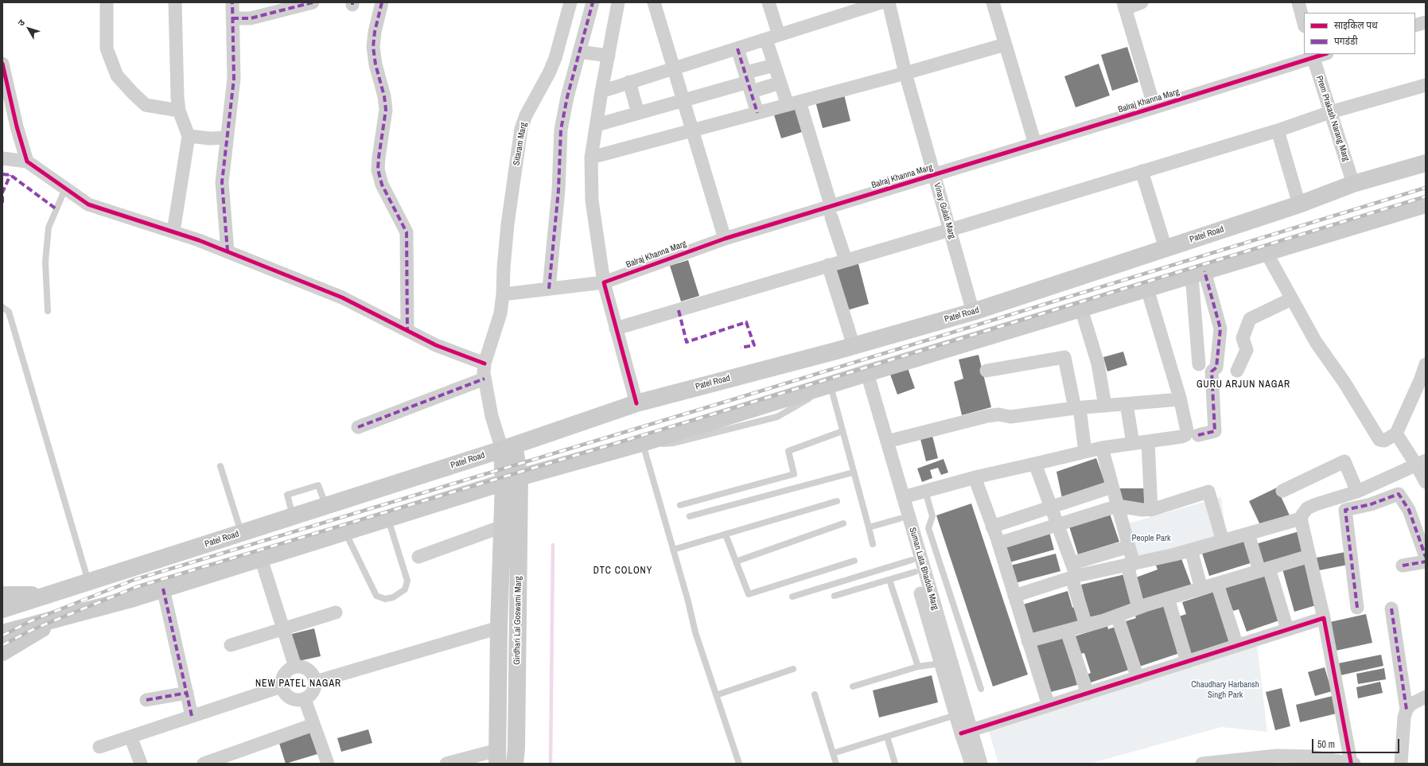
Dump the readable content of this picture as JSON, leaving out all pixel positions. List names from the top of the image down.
{
  "streets": {
    "main road": ["Patel Road", "Girdhari Lal Goswami Marg"],
    "street": [
      "Balraj Khanna Marg",
      "Prem Prakash Narang Marg",
      "Sitaram Marg",
      "Vinay Gulati Marg",
      "Suman Lata Bhadola Marg"
    ]
  },
  "crossings": [
    ["Balraj Khanna Marg", "Prem Prakash Narang Marg"],
    ["Balraj Khanna Marg", "Sitaram Marg"],
    ["Balraj Khanna Marg", "Vinay Gulati Marg"],
    ["Prem Prakash Narang Marg", "Patel Road"],
    ["Sitaram Marg", "Patel Road"],
    ["Sitaram Marg", "Girdhari Lal Goswami Marg"],
    ["Vinay Gulati Marg", "Patel Road"],
    ["Patel Road", "Girdhari Lal Goswami Marg"]
  ],
  "districts": ["GURU ARJUN NAGAR", "DTC COLONY", "NEW PATEL NAGAR"],
  "parks": ["People Park", "Chaudhary Harbansh Singh Park"],
  "legend": ["साइकिल पथ", "पगडंडी"],
  "scale_bar": "50 m",
  "north": "top left"
}
